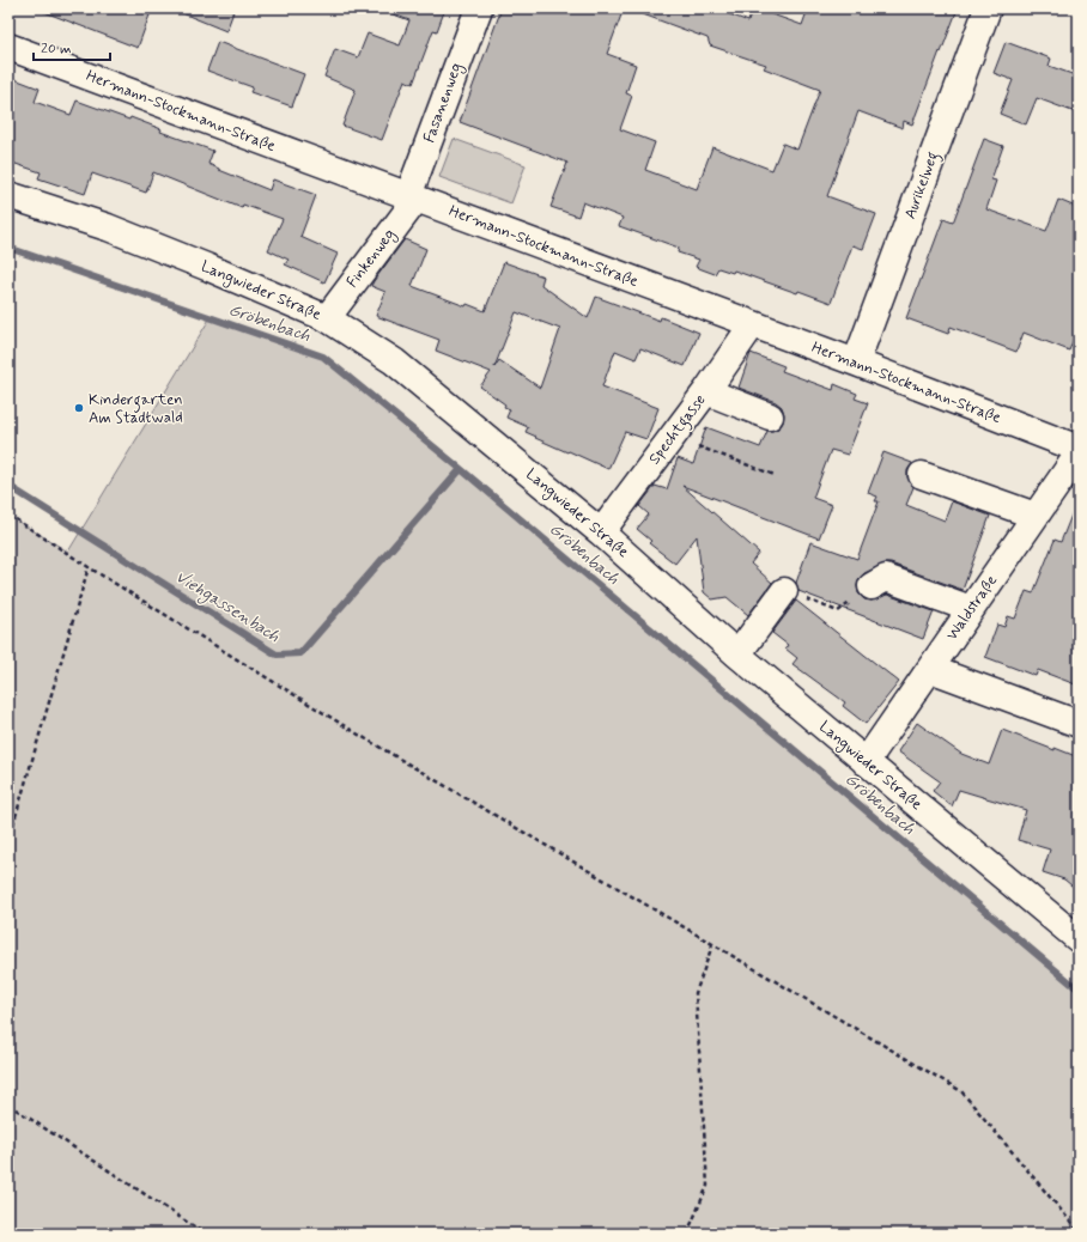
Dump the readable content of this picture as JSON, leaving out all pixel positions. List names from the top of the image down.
{
  "streets": {
    "street": [
      "Fasanenweg",
      "Hermann-Stockmann-Straße",
      "Aurikelweg",
      "Finkenweg",
      "Langwieder Straße",
      "Spechtgasse",
      "Waldstraße"
    ]
  },
  "crossings": [
    ["Fasanenweg", "Hermann-Stockmann-Straße"],
    ["Fasanenweg", "Finkenweg"],
    ["Hermann-Stockmann-Straße", "Aurikelweg"],
    ["Hermann-Stockmann-Straße", "Finkenweg"],
    ["Hermann-Stockmann-Straße", "Spechtgasse"],
    ["Finkenweg", "Langwieder Straße"],
    ["Langwieder Straße", "Spechtgasse"],
    ["Langwieder Straße", "Waldstraße"]
  ],
  "water": ["Gröbenbach", "Viehgassenbach"],
  "places": ["Kindergarten Am Stadtwald"],
  "scale_bar": "20 m"
}
